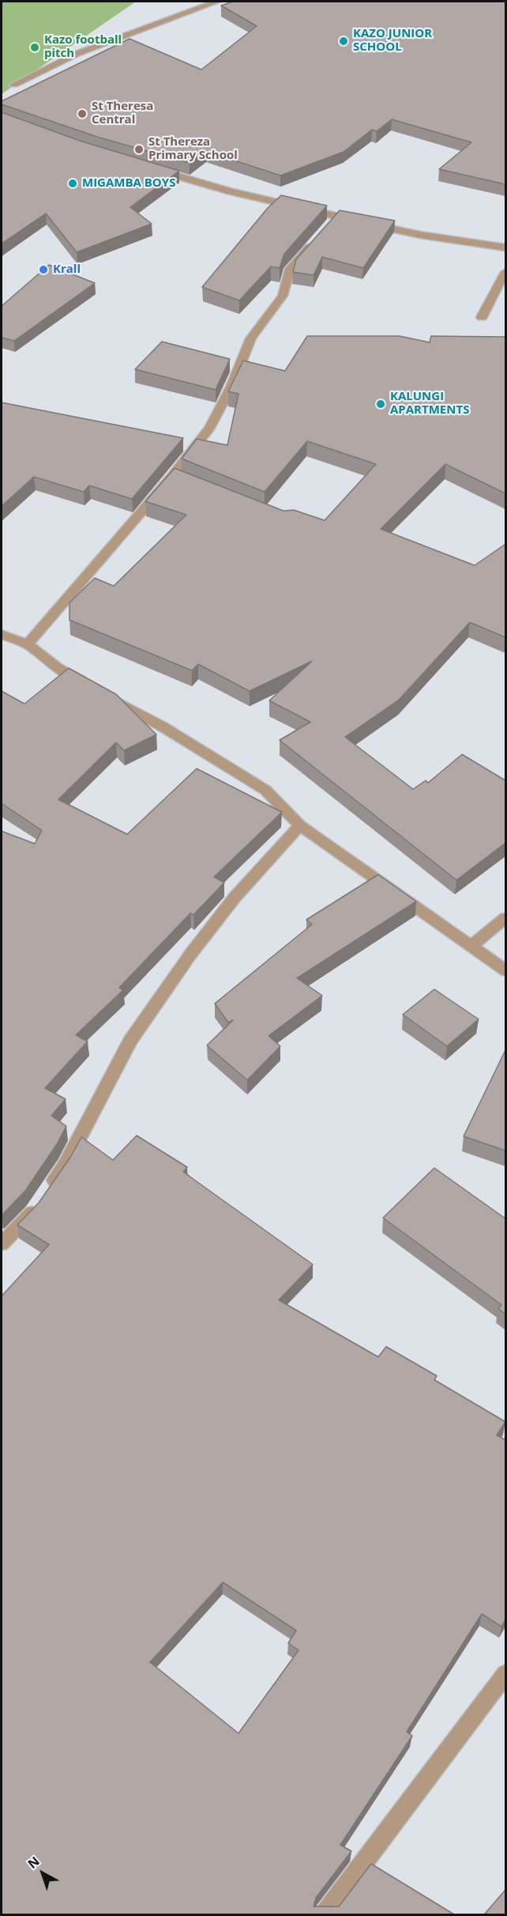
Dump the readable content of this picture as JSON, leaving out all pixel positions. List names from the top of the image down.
{
  "places": [
    "KAZO JUNIOR SCHOOL",
    "Kazo football pitch",
    "St Theresa Central",
    "St Thereza Primary School",
    "MIGAMBA BOYS",
    "Krall",
    "KALUNGI APARTMENTS"
  ],
  "north": "top left"
}
